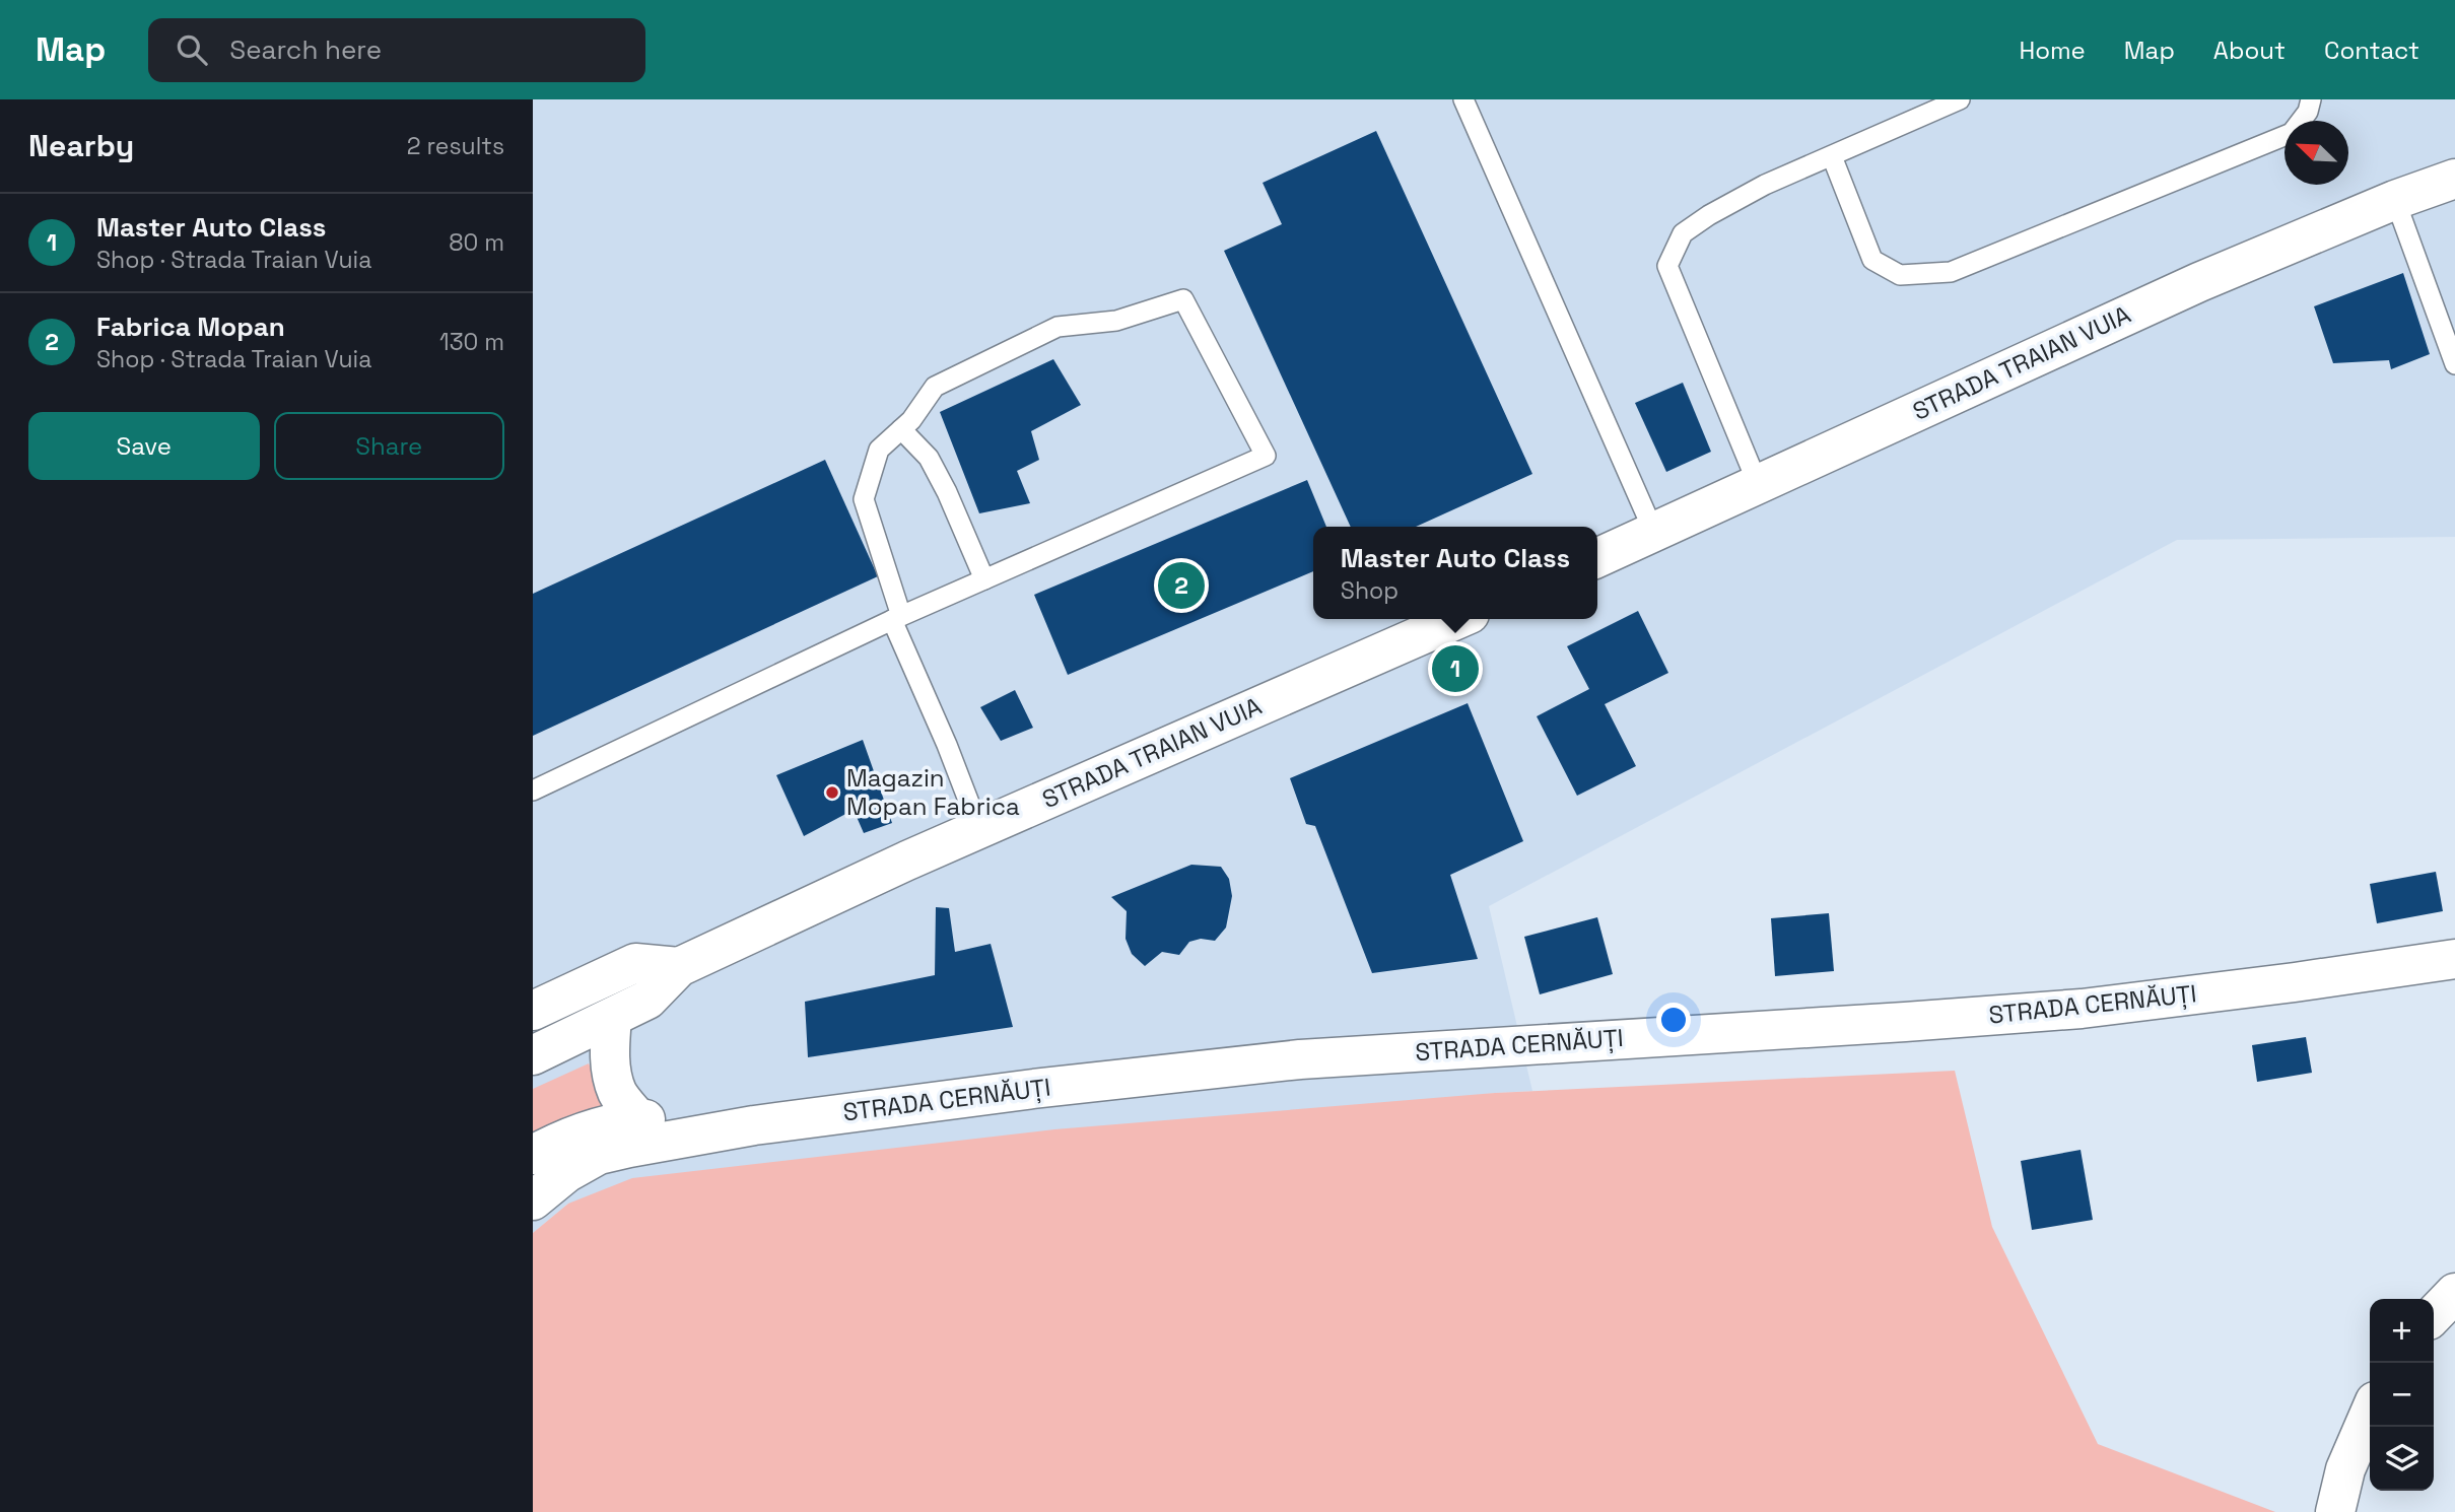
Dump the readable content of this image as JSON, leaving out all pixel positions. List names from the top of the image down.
{
  "streets": {
    "street": ["STRADA TRAIAN VUIA", "STRADA CERNĂUȚI"]
  },
  "places": ["Magazin Mopan Fabrica"],
  "north": "top left",
  "page": {
    "header": "Map",
    "search": "Search here",
    "nav": [
      "Home",
      "Map",
      "About",
      "Contact"
    ],
    "heading": ["Nearby", "2 results"],
    "list": [
      {
        "mark": "1",
        "name": "Master Auto Class",
        "note": "Shop · Strada Traian Vuia",
        "value": "80 m"
      },
      {
        "mark": "2",
        "name": "Fabrica Mopan",
        "note": "Shop · Strada Traian Vuia",
        "value": "130 m"
      }
    ],
    "buttons": ["Save", "Share"],
    "popup": ["Master Auto Class", "Shop"],
    "pins": ["2", "1"],
    "map_buttons": ["+", "−"]
  }
}
